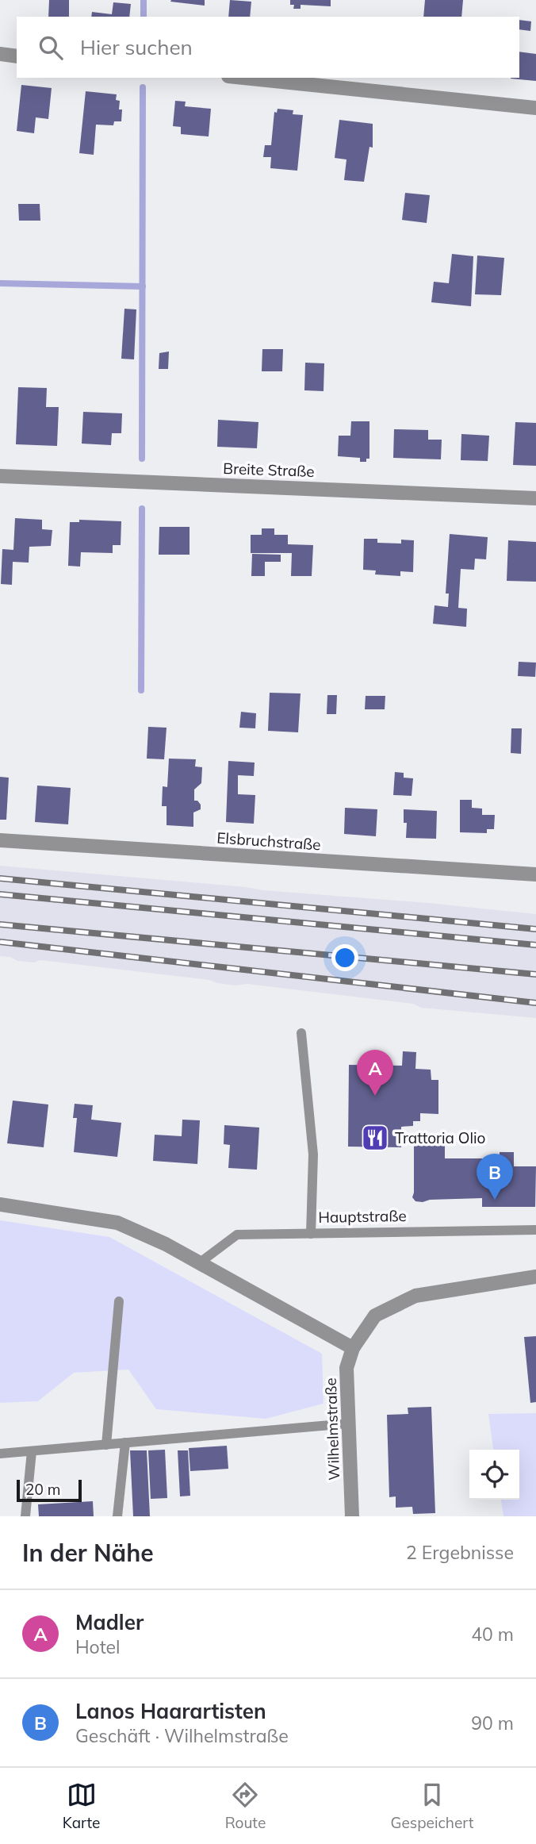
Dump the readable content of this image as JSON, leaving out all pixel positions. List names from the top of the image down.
{
  "streets": {
    "street": ["Breite Straße", "Elsbruchstraße", "Wilhelmstraße"],
    "lane": ["Hauptstraße"]
  },
  "places": {
    "restaurant": ["Trattoria Olio"]
  },
  "scale_bar": "20 m",
  "page": {
    "search": "Hier suchen",
    "pins": ["A", "B"],
    "scale": "20 m",
    "heading": ["In der Nähe", "2 Ergebnisse"],
    "list": [
      {
        "mark": "A",
        "name": "Madler",
        "note": "Hotel",
        "value": "40 m"
      },
      {
        "mark": "B",
        "name": "Lanos Haarartisten",
        "note": "Geschäft · Wilhelmstraße",
        "value": "90 m"
      }
    ],
    "nav": ["Karte", "Route", "Gespeichert"]
  }
}
